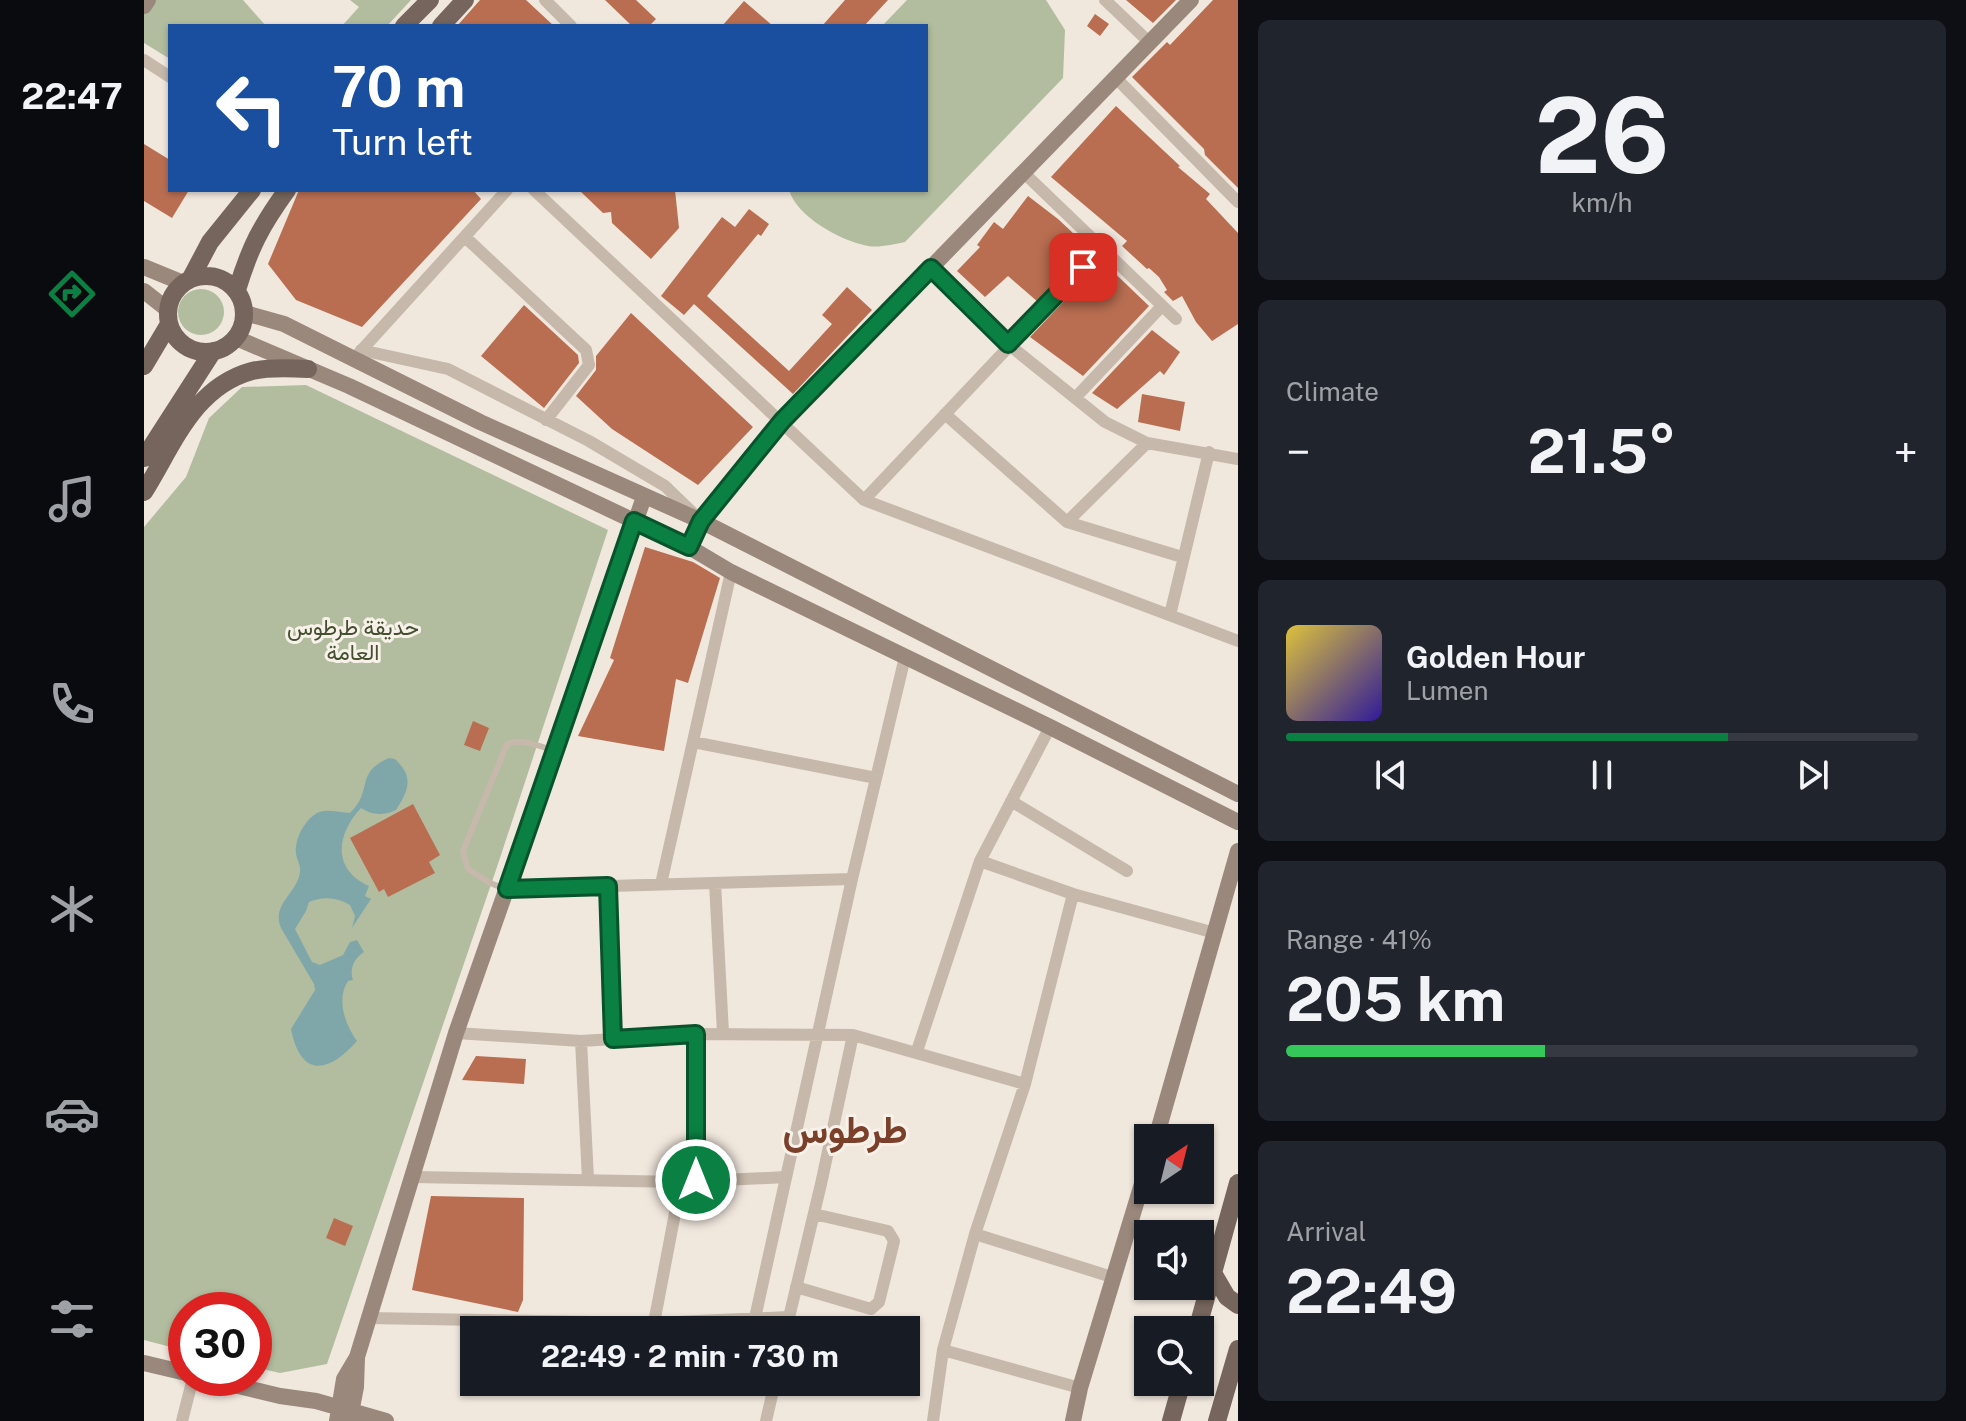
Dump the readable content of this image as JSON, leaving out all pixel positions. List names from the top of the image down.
{
  "districts": ["طرطوس"],
  "parks": ["حديقة طرطوس العامة"],
  "north": "top right",
  "page": {
    "tabs": "22:47",
    "tile": [
      ["26", "km/h"],
      "Climate",
      ["Range · 41%", "205 km"],
      ["Arrival", "22:49"]
    ],
    "turn": ["70 m", "Turn left"],
    "heat": ["−", "21.5°", "+"],
    "song": ["Golden Hour", "Lumen"],
    "limit": "30",
    "trip": "22:49 · 2 min · 730 m"
  }
}
